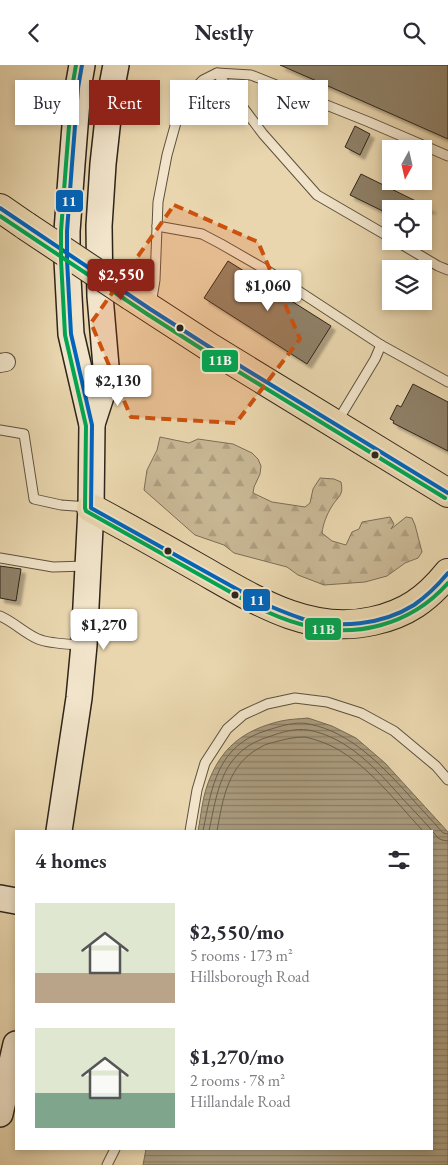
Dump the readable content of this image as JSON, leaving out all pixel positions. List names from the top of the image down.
{
  "lines": ["transit line 11", "transit line 11B"],
  "north": "bottom",
  "page": {
    "header": "Nestly",
    "chip": [
      "Buy",
      "Rent",
      "Filters",
      "New"
    ],
    "price": [
      "$2,550",
      "$1,060",
      "$2,130",
      "$1,270"
    ],
    "heading": "4 homes",
    "list": [
      {
        "name": "$2,550/mo",
        "note": "5 rooms · 173 m² · Hillsborough Road"
      },
      {
        "name": "$1,270/mo",
        "note": "2 rooms · 78 m² · Hillandale Road"
      }
    ]
  }
}
